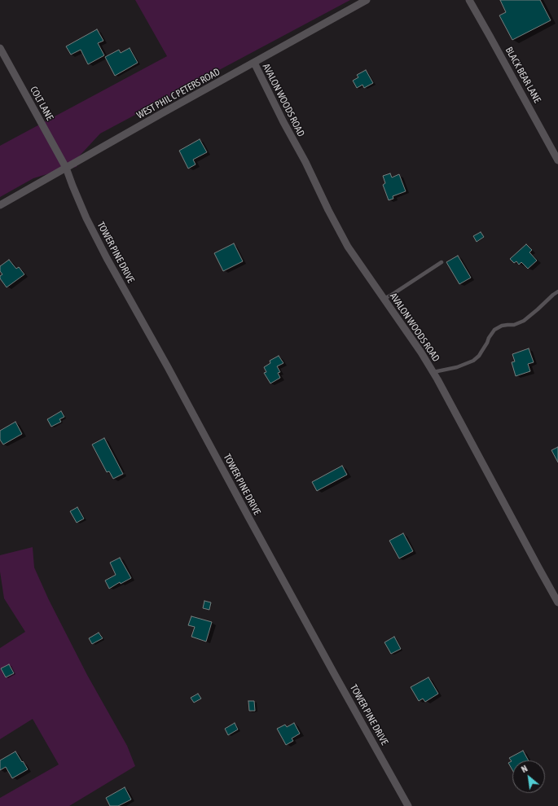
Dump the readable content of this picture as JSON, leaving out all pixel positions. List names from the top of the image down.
{
  "streets": {
    "street": [
      "BLACK BEAR LANE",
      "WEST PHIL C PETERS ROAD",
      "AVALON WOODS ROAD",
      "COLT LANE",
      "TOWER PINE DRIVE"
    ]
  },
  "crossings": [
    ["WEST PHIL C PETERS ROAD", "AVALON WOODS ROAD"],
    ["WEST PHIL C PETERS ROAD", "COLT LANE"],
    ["WEST PHIL C PETERS ROAD", "TOWER PINE DRIVE"],
    ["COLT LANE", "TOWER PINE DRIVE"]
  ],
  "north": "top left"
}
